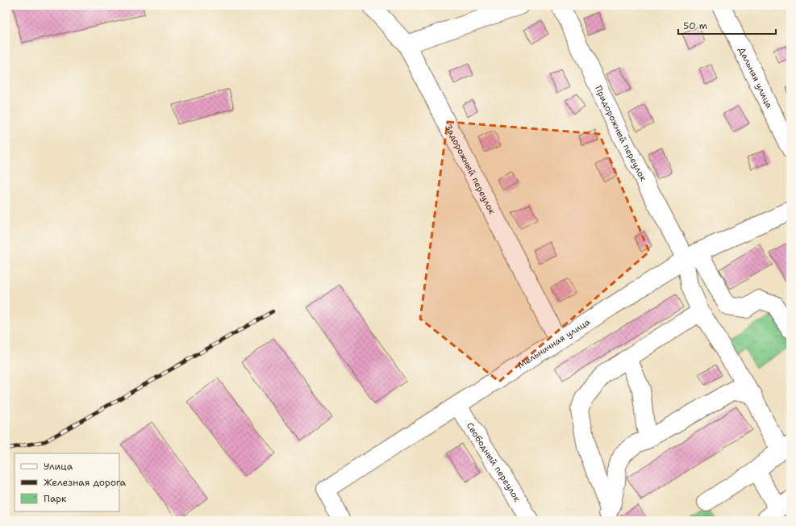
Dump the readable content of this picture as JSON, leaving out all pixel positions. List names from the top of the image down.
{
  "streets": {
    "street": [
      "Дальняя улица",
      "Придорожный переулок",
      "Задорожный переулок",
      "Мельничная улица",
      "Свободный переулок"
    ]
  },
  "crossings": [
    ["Придорожный переулок", "Мельничная улица"],
    ["Задорожный переулок", "Мельничная улица"],
    ["Мельничная улица", "Свободный переулок"]
  ],
  "legend": ["Улица", "Железная дорога", "Парк"],
  "scale_bar": "50 m"
}
